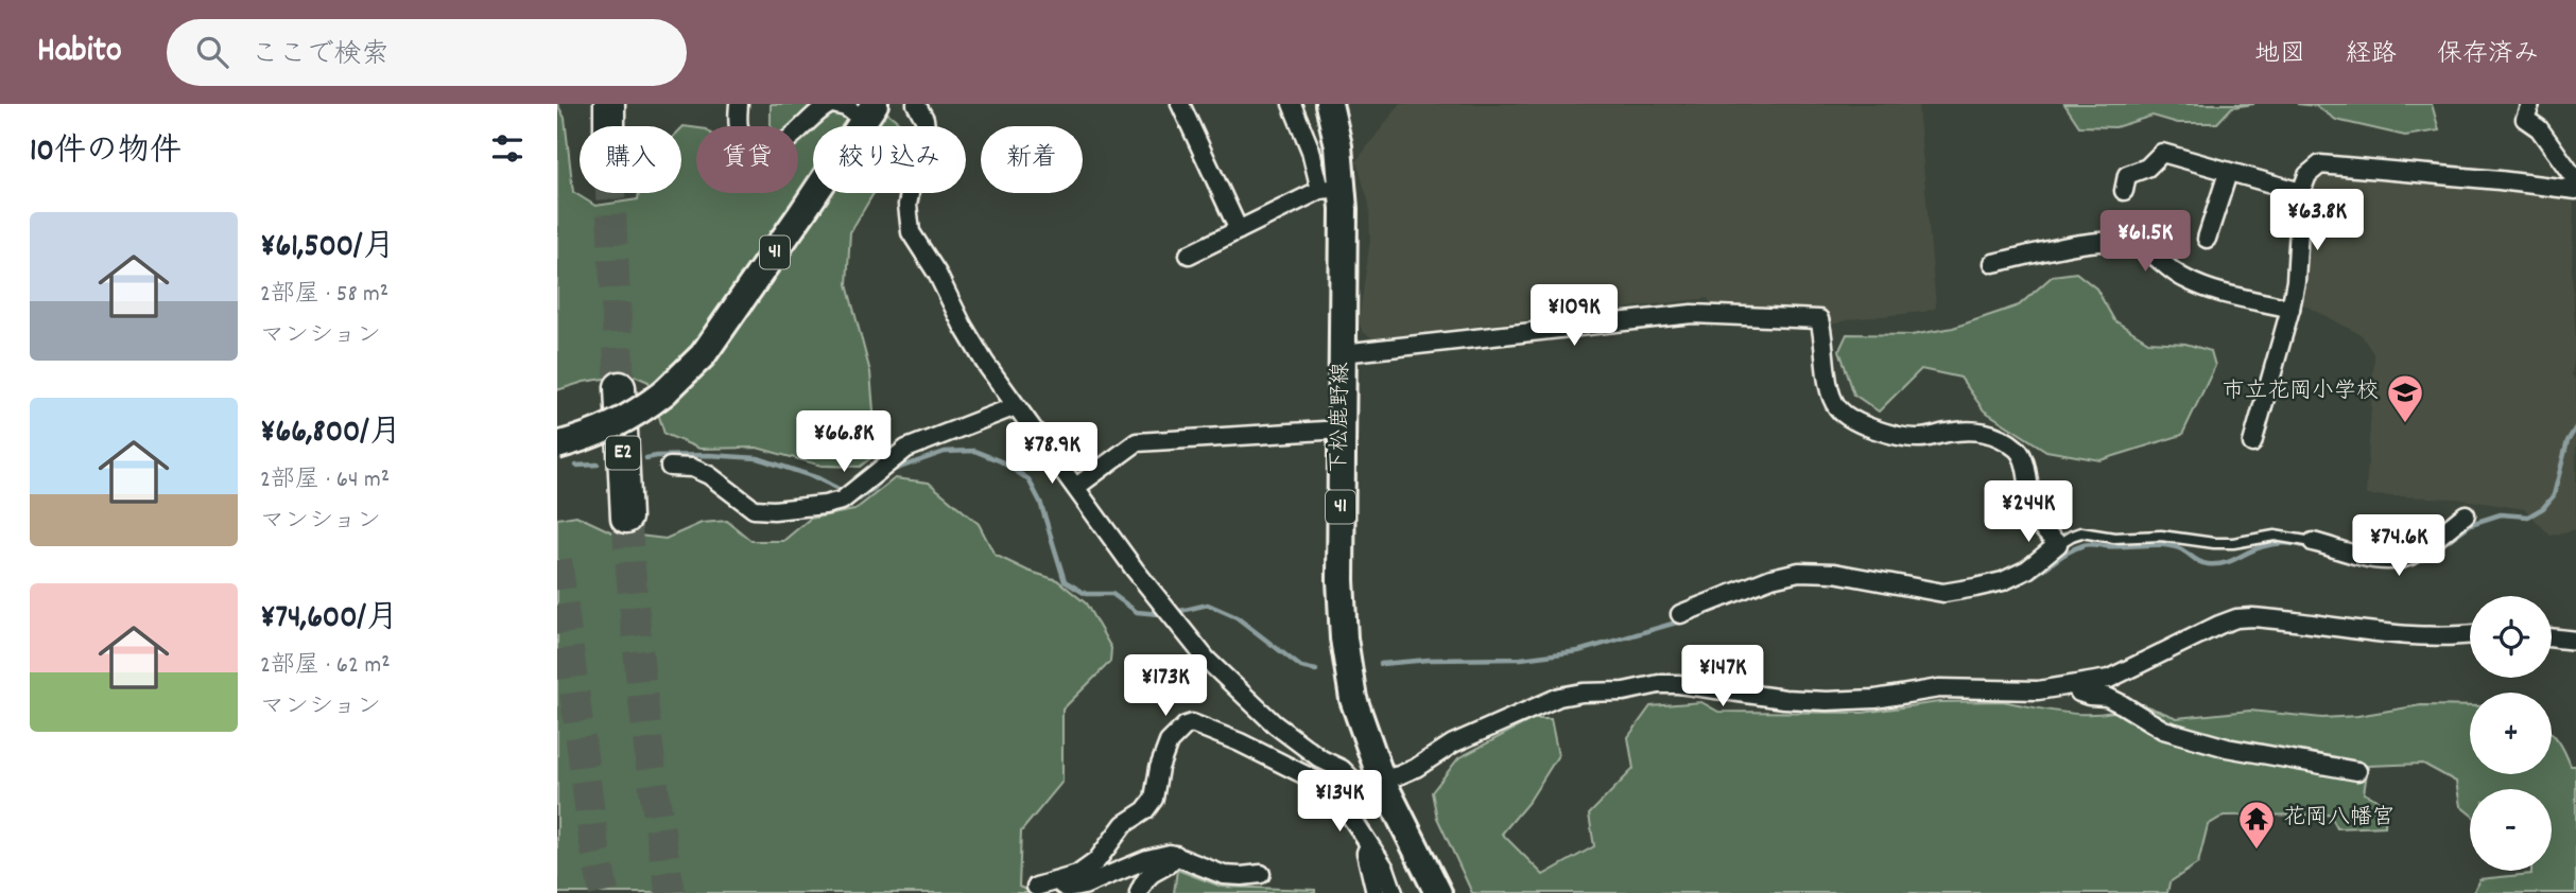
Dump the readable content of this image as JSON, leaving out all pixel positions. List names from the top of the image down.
{
  "streets": {
    "highway": ["E2"],
    "main road": ["41", "下松鹿野線"]
  },
  "places": {
    "school or university": ["市立花岡小学校"],
    "temple": ["花岡八幡宮"]
  },
  "page": {
    "header": "Habito",
    "search": "ここで検索",
    "nav": ["地図", "経路", "保存済み"],
    "heading": "10件の物件",
    "chip": [
      "購入",
      "賃貸",
      "絞り込み",
      "新着"
    ],
    "price": [
      "¥63.8K",
      "¥61.5K",
      "¥109K",
      "¥66.8K",
      "¥78.9K",
      "¥244K",
      "¥74.6K",
      "¥147K",
      "¥173K",
      "¥134K"
    ],
    "list": [
      {
        "name": "¥61,500/月",
        "note": "2部屋 · 58 m² · マンション"
      },
      {
        "name": "¥66,800/月",
        "note": "2部屋 · 64 m² · マンション"
      },
      {
        "name": "¥74,600/月",
        "note": "2部屋 · 62 m² · マンション"
      }
    ],
    "map_buttons": ["+", "−"]
  }
}
